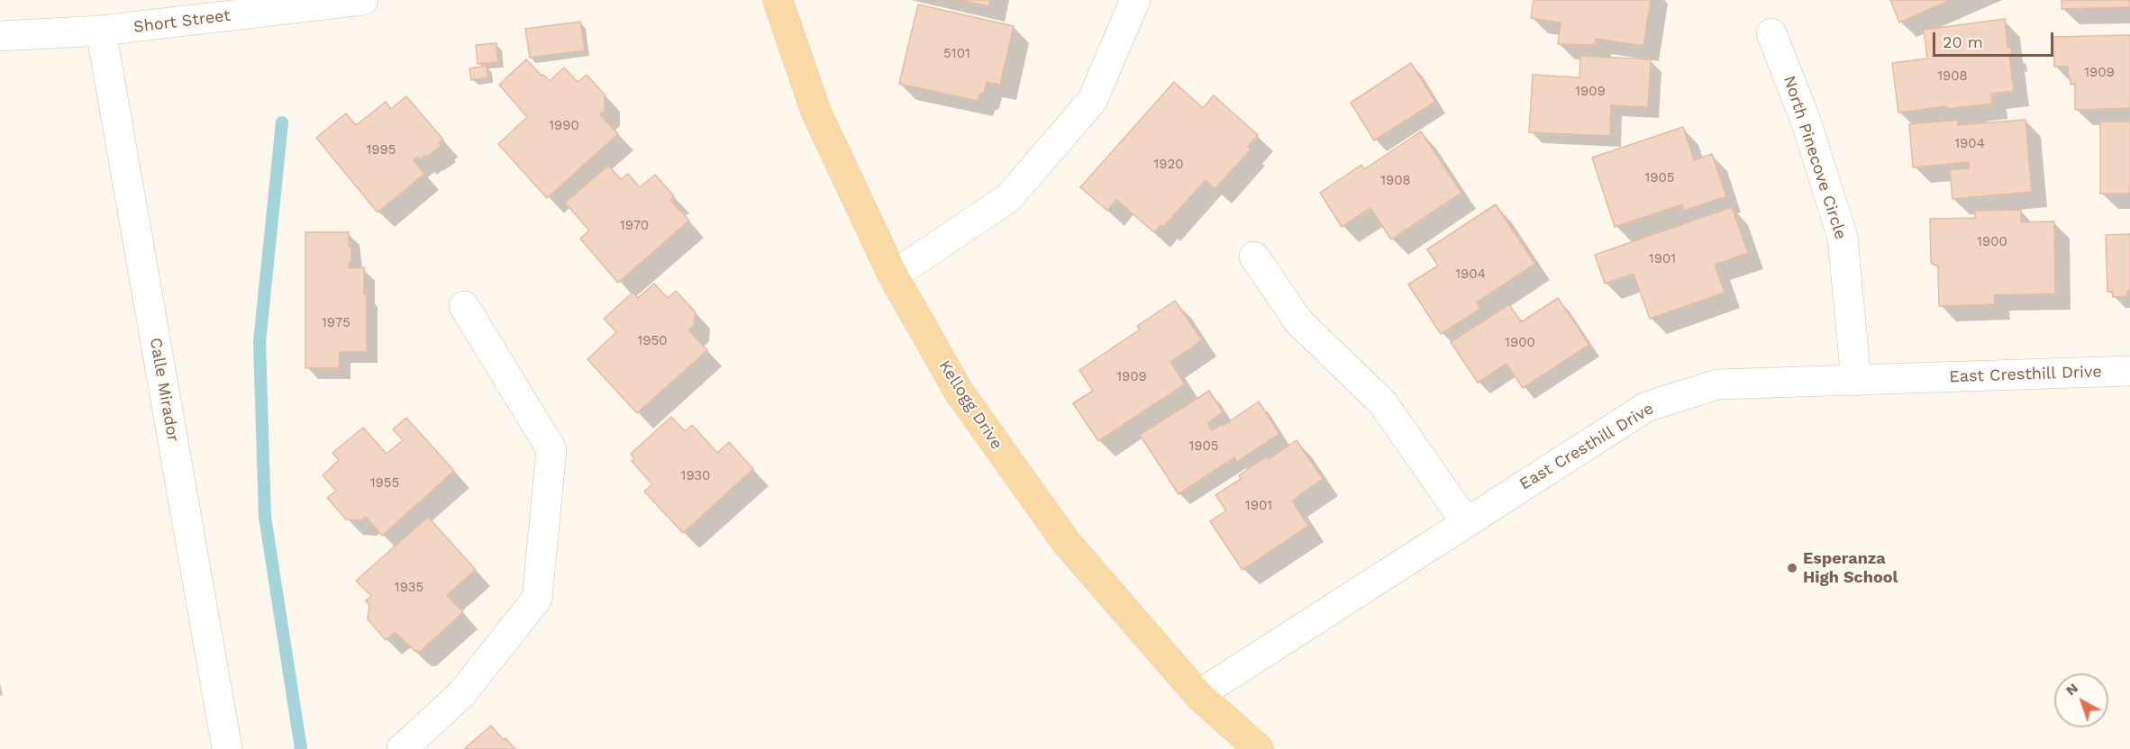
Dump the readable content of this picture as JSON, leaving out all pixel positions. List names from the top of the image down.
{
  "streets": {
    "main road": ["Kellogg Drive"],
    "street": [
      "Short Street",
      "North Pinecove Circle",
      "East Cresthill Drive",
      "Calle Mirador"
    ]
  },
  "crossings": [
    ["Short Street", "Calle Mirador"],
    ["North Pinecove Circle", "East Cresthill Drive"],
    ["East Cresthill Drive", "Kellogg Drive"]
  ],
  "places": ["Esperanza High School"],
  "house_numbers": [
    "5101",
    "1909",
    "1908",
    "1909",
    "1990",
    "1904",
    "1995",
    "1920",
    "1905",
    "1908",
    "1970",
    "1900",
    "1901",
    "1904",
    "1975",
    "1950",
    "1900",
    "1909",
    "1905",
    "1930",
    "1955",
    "1901",
    "1935"
  ],
  "scale_bar": "20 m",
  "north": "top left"
}
